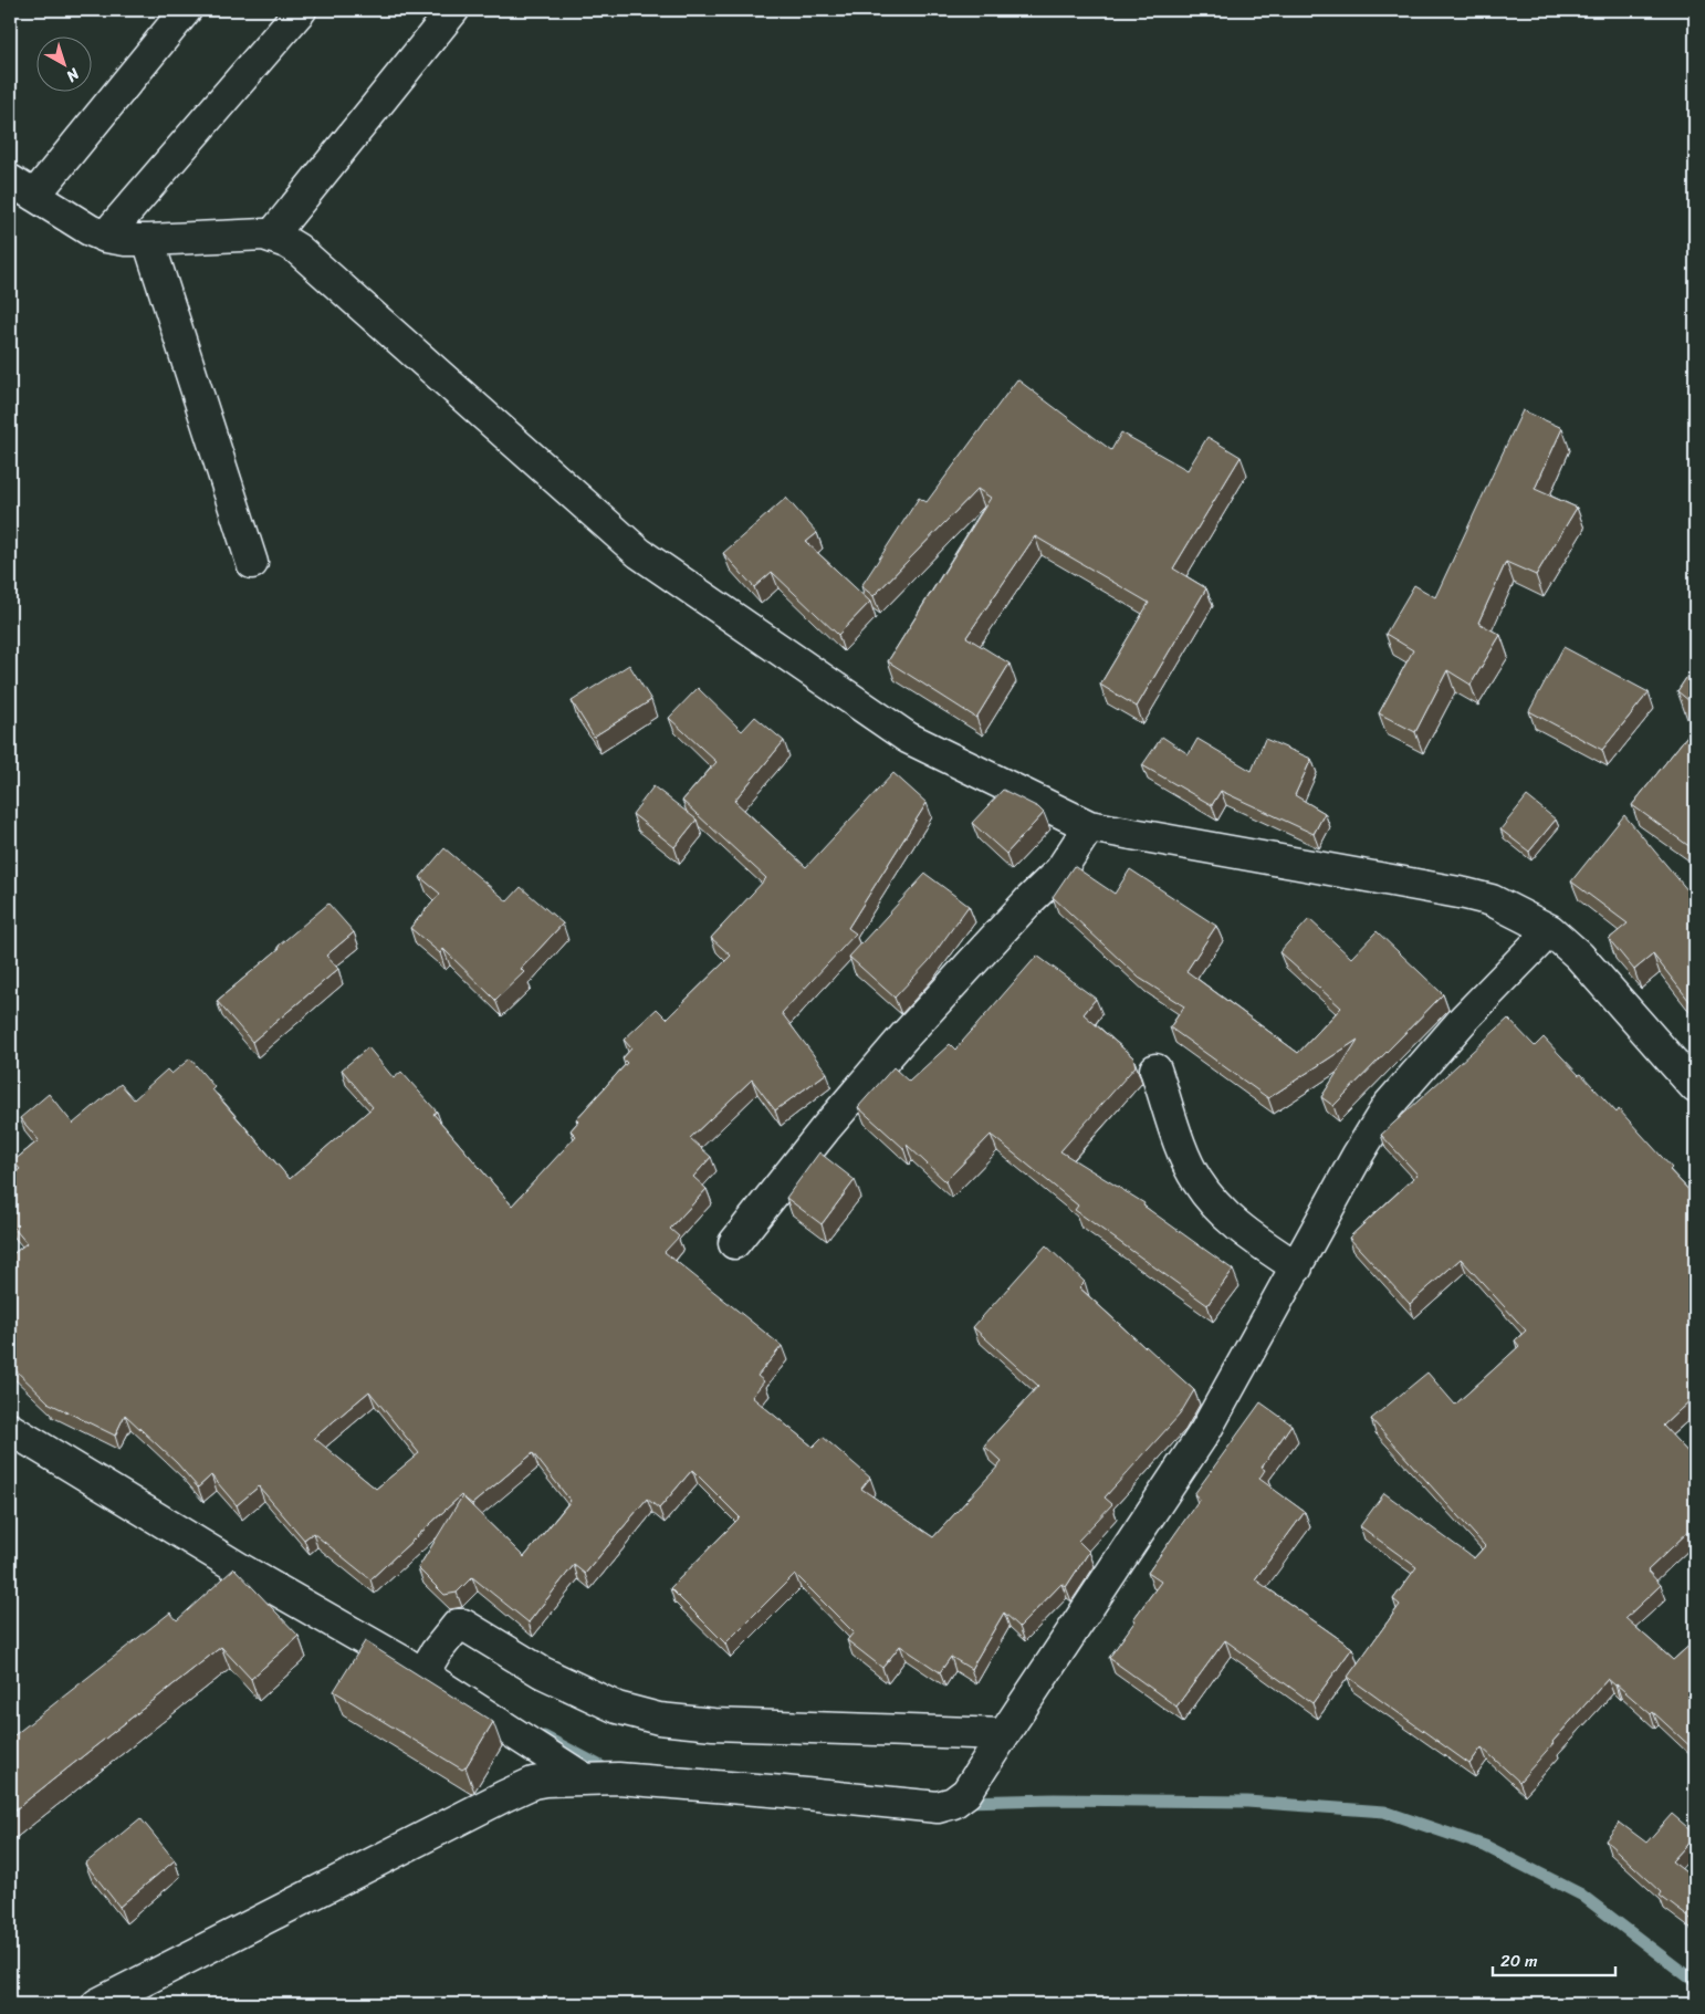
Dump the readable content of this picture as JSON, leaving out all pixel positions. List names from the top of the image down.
{
  "scale_bar": "20 m",
  "north": "bottom right"
}
